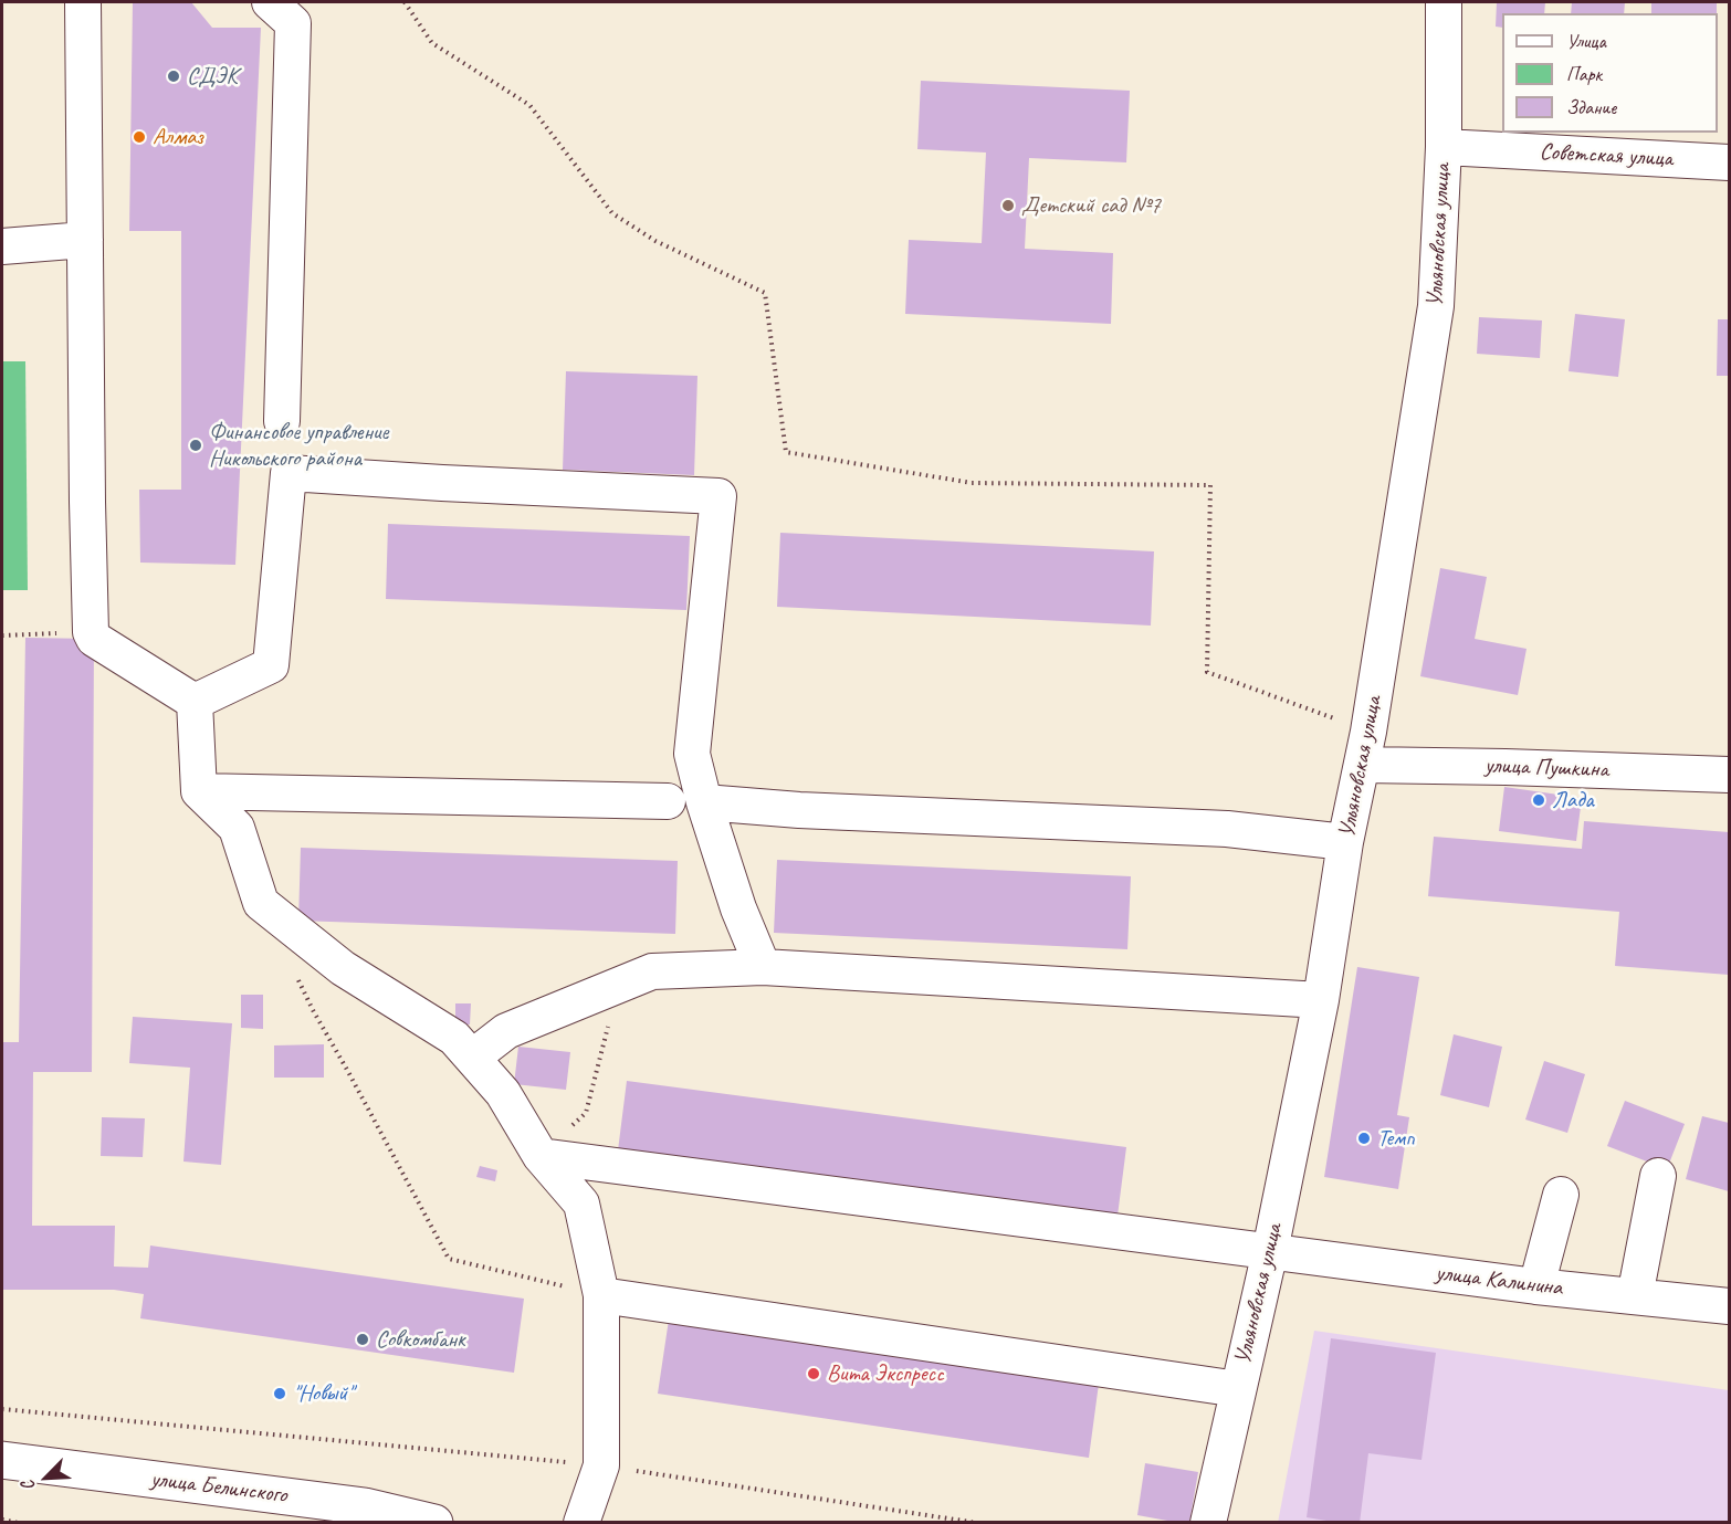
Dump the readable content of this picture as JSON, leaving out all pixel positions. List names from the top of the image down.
{
  "streets": {
    "main road": ["улица Белинского"],
    "street": [
      "Советская улица",
      "Ульяновская улица",
      "улица Пушкина",
      "улица Калинина"
    ]
  },
  "crossings": [
    ["Советская улица", "Ульяновская улица"],
    ["Ульяновская улица", "улица Пушкина"],
    ["Ульяновская улица", "улица Калинина"]
  ],
  "places": [
    "СДЭК",
    "Алмаз",
    "Детский сад №7",
    "Финансовое управление Никольского района",
    "Лада",
    "Темп",
    "Совкомбанк",
    "Вита Экспресс",
    "\"Новый\""
  ],
  "legend": ["Улица", "Парк", "Здание"],
  "north": "bottom left"
}
